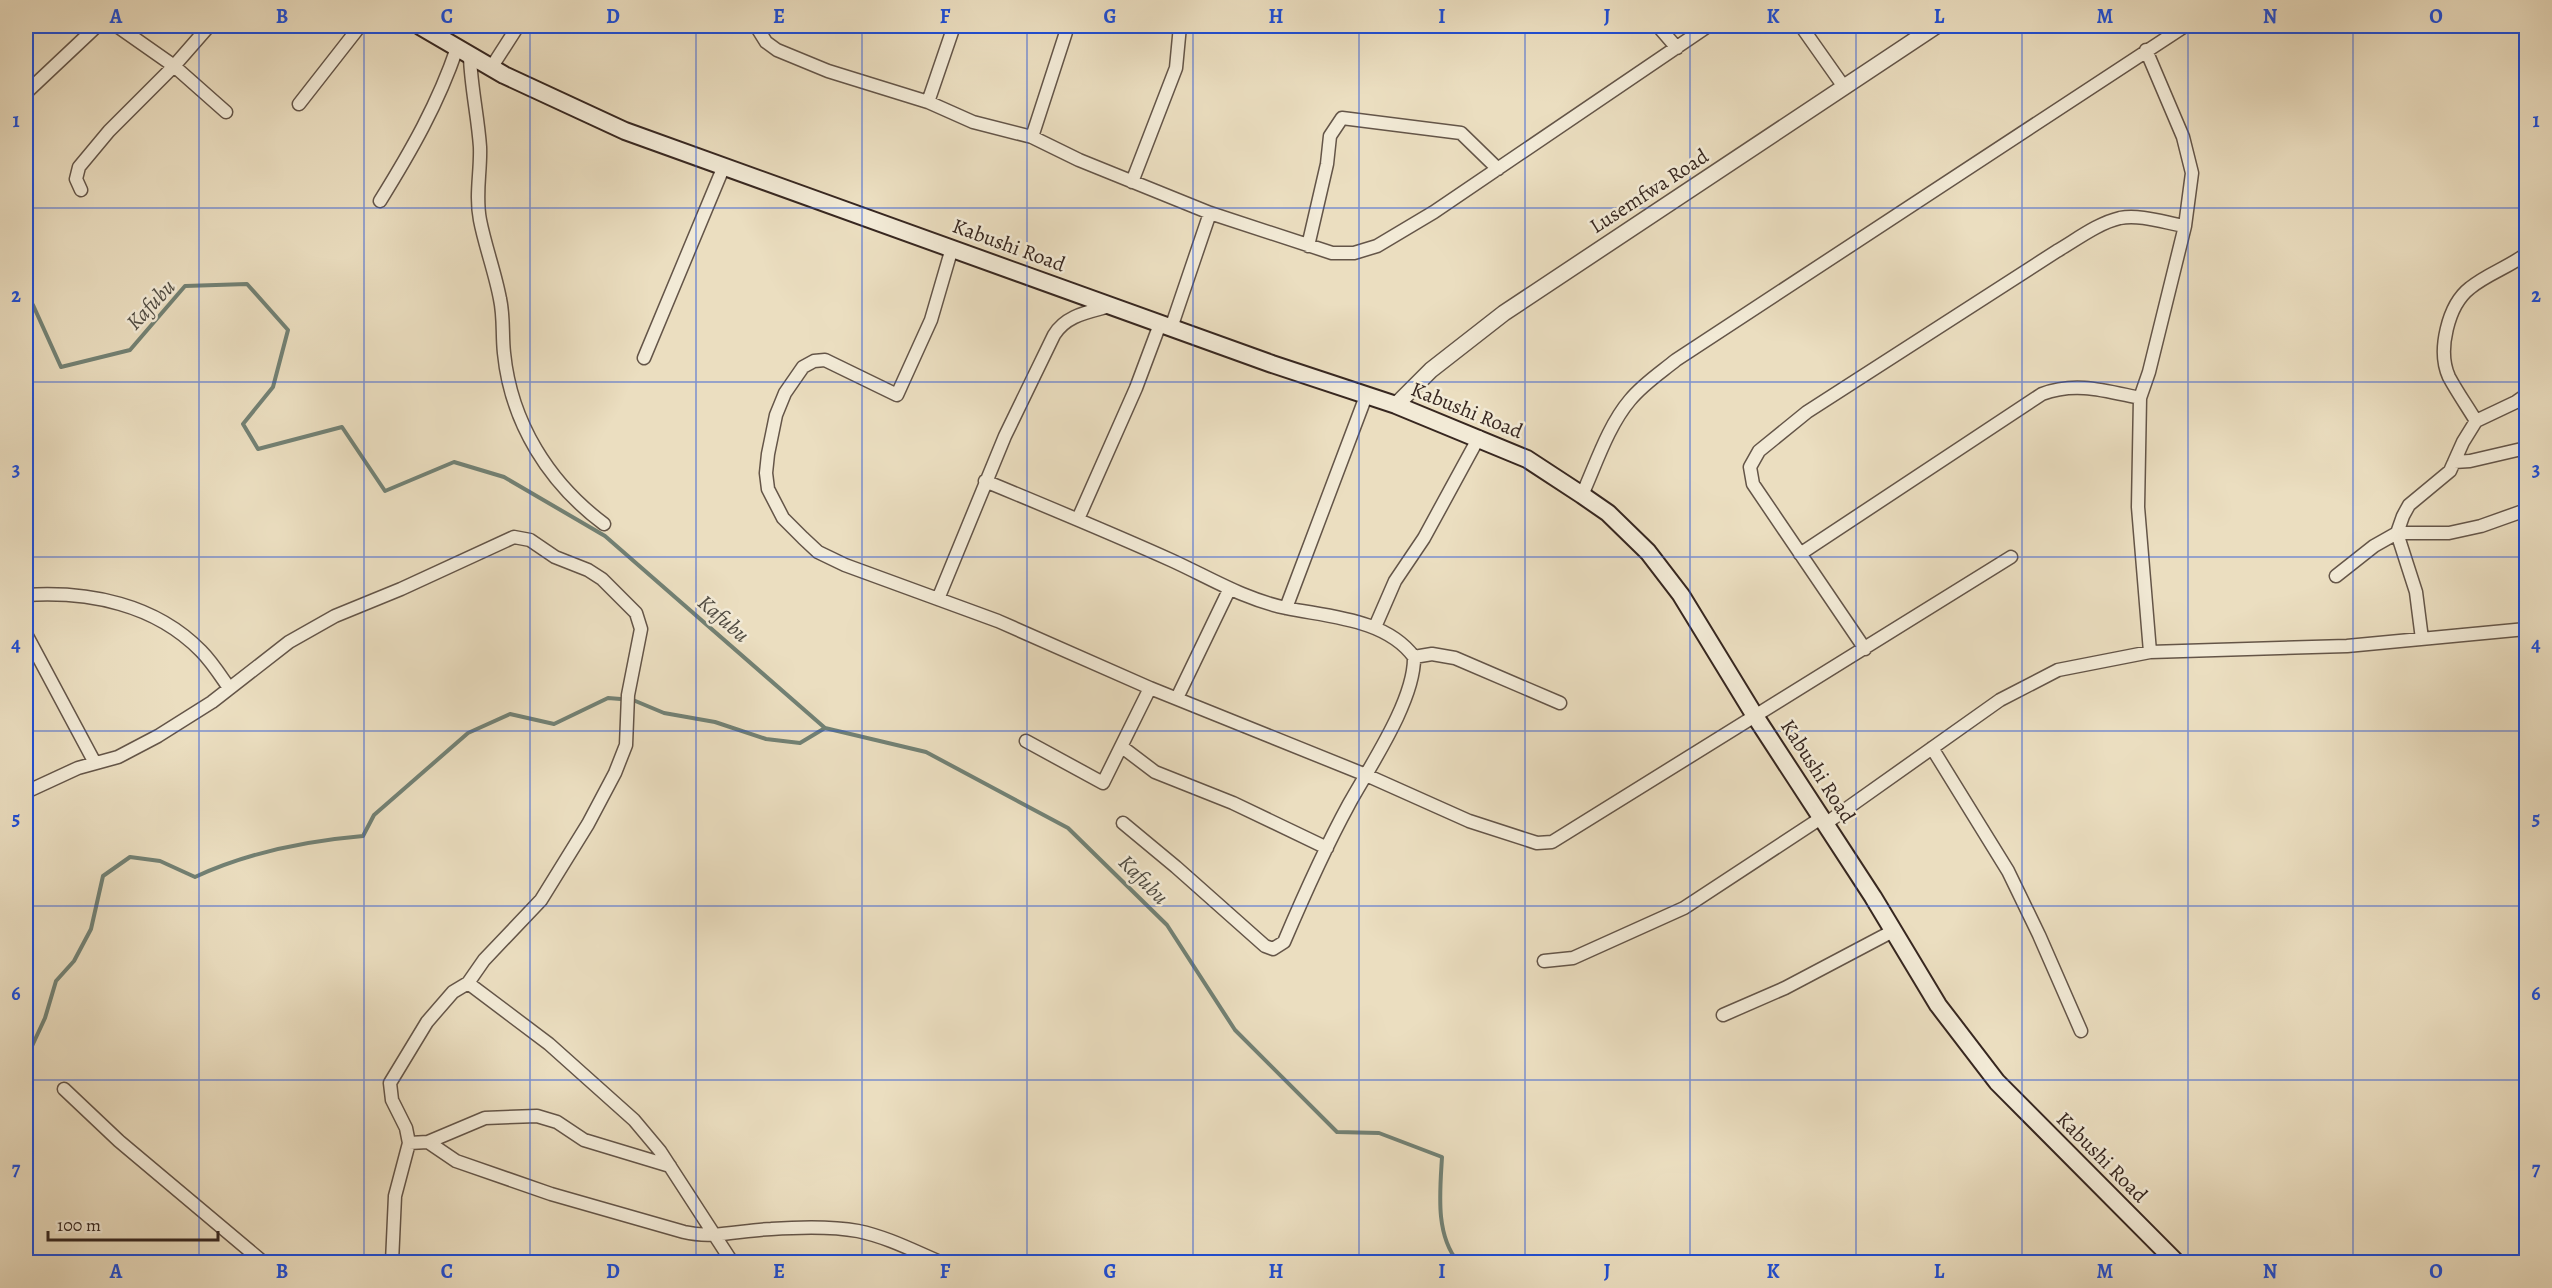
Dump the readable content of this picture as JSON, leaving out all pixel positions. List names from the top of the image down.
{
  "streets": {
    "main road": ["Kabushi Road"],
    "street": ["Lusemfwa Road"]
  },
  "crossings": [
    ["Lusemfwa Road", "Kabushi Road"]
  ],
  "water": ["Kafubu"],
  "scale_bar": "100 m",
  "grid": {
    "columns": [
      "A",
      "B",
      "C",
      "D",
      "E",
      "F",
      "G",
      "H",
      "I",
      "J",
      "K",
      "L",
      "M",
      "N",
      "O"
    ],
    "rows": [
      "1",
      "2",
      "3",
      "4",
      "5",
      "6",
      "7"
    ]
  }
}
